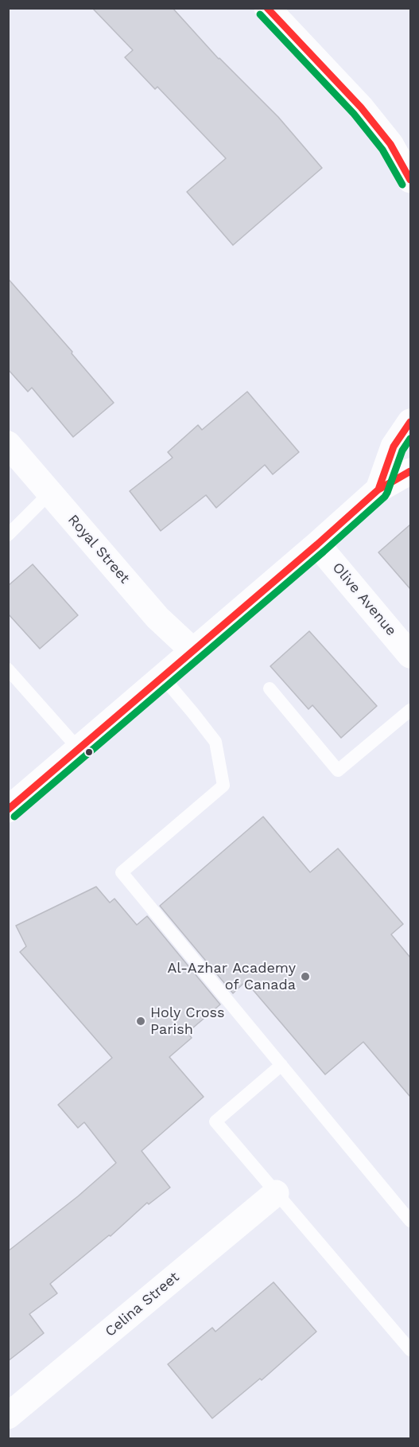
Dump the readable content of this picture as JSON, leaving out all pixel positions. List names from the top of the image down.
{
  "streets": {
    "main road": ["Royal Street", "Olive Avenue", "Celina Street"]
  },
  "places": ["Al-Azhar Academy of Canada", "Holy Cross Parish"]
}
